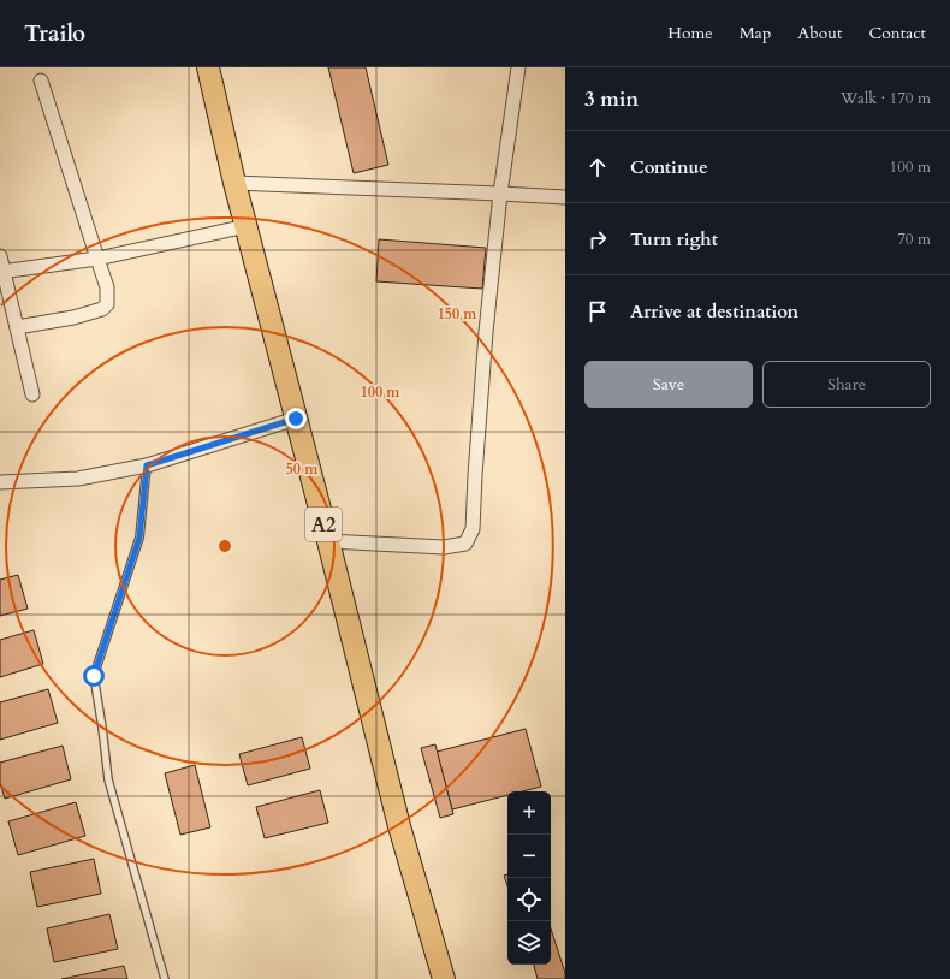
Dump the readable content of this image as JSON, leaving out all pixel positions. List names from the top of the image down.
{
  "streets": {
    "highway": ["A2"]
  },
  "page": {
    "header": "Trailo",
    "nav": [
      "Home",
      "Map",
      "About",
      "Contact"
    ],
    "heading": ["3 min", "Walk · 170 m"],
    "list": [
      ["Continue", "100 m"],
      ["Turn right", "70 m"],
      "Arrive at destination"
    ],
    "buttons": ["Save", "Share"],
    "map_buttons": ["+", "−"]
  },
  "rings": ["150 m", "100 m", "50 m"]
}
